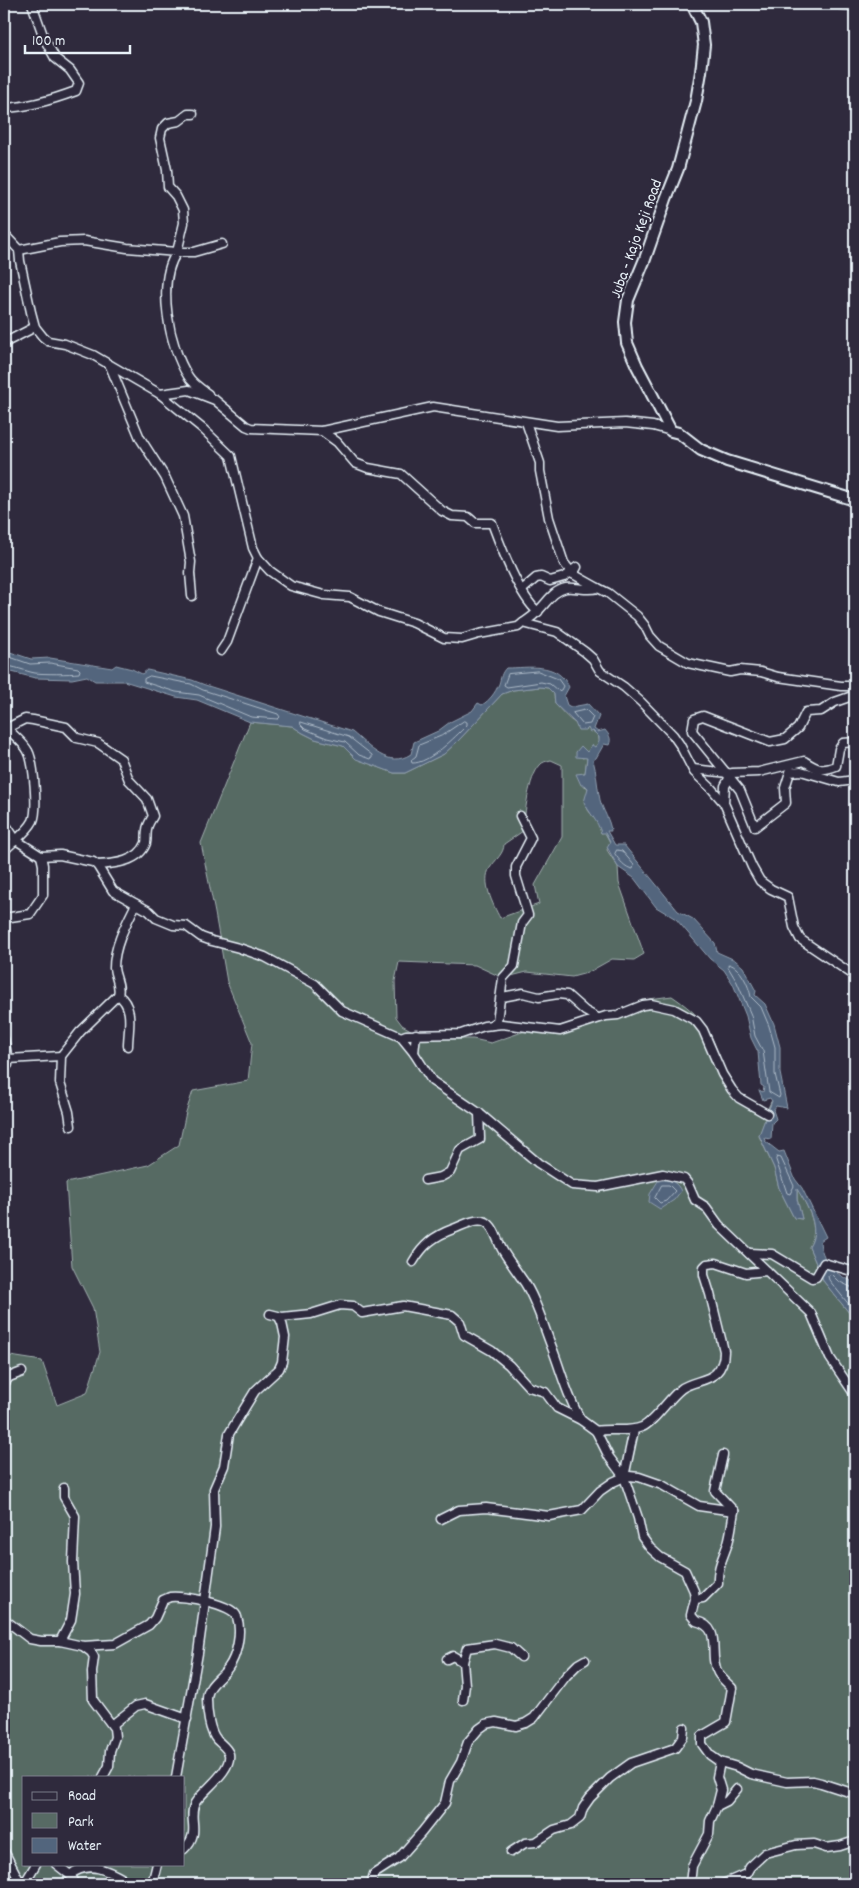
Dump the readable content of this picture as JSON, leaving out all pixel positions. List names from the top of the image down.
{
  "streets": {
    "main road": ["Juba - Kajo Keji Road"]
  },
  "legend": ["Road", "Park", "Water"],
  "scale_bar": "100 m"
}
